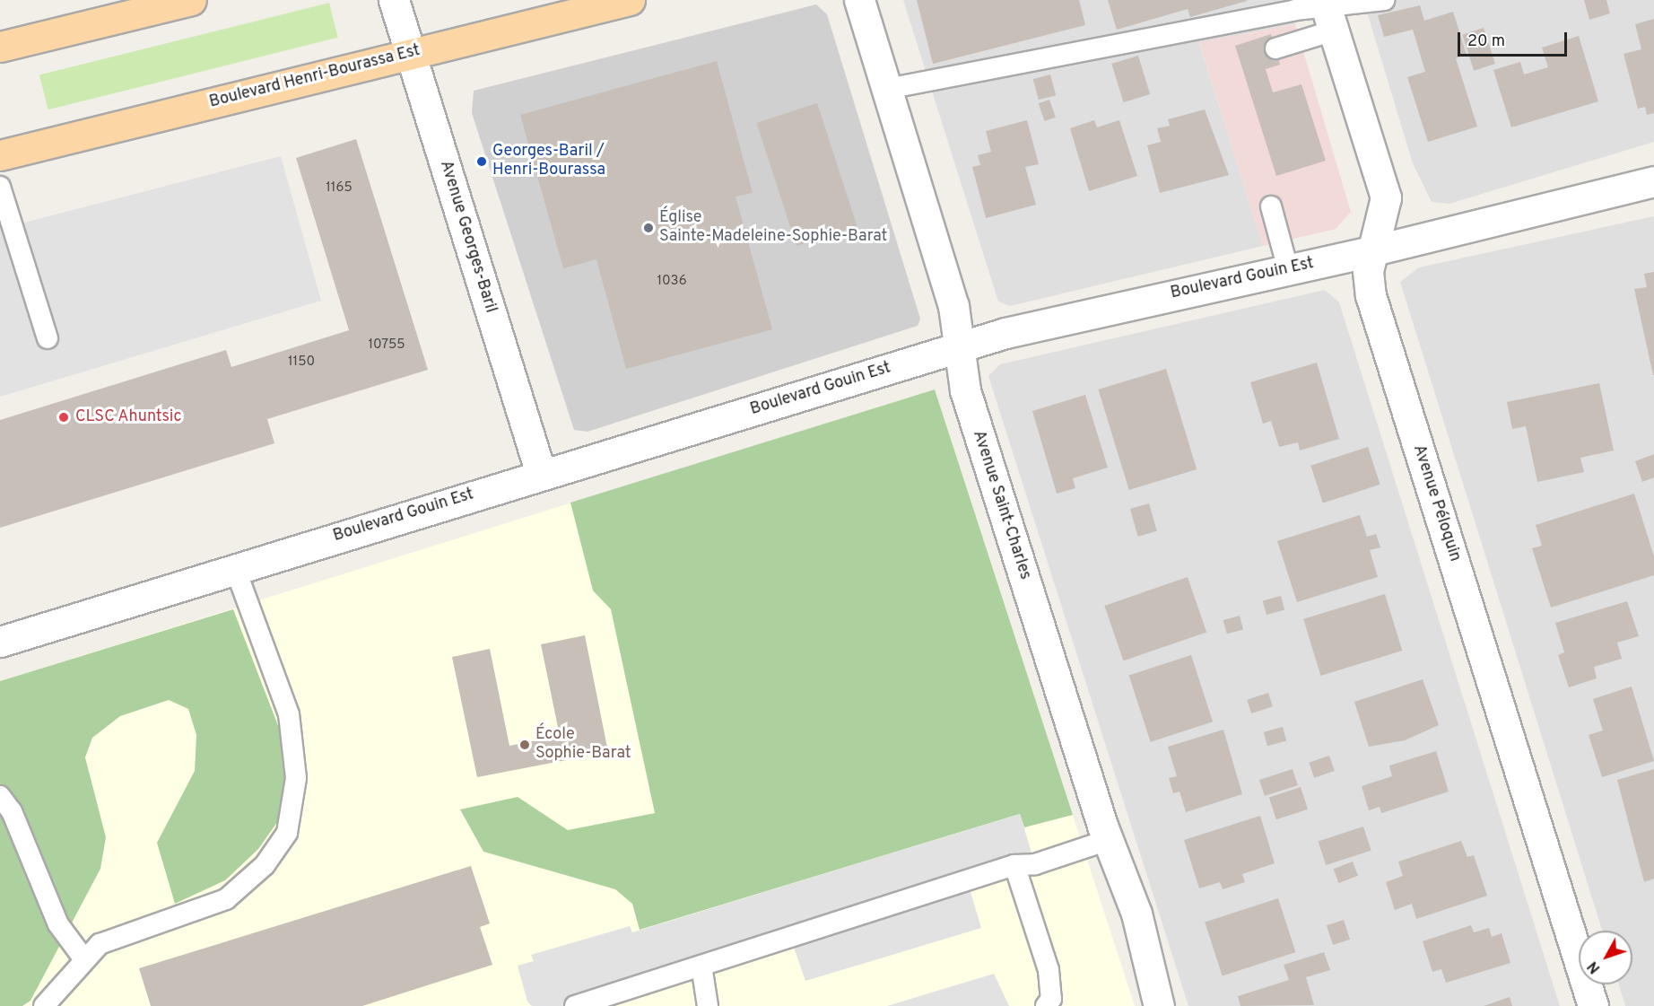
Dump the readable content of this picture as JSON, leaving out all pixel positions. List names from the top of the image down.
{
  "streets": {
    "main road": ["Boulevard Henri-Bourassa Est"],
    "street": [
      "Avenue Georges-Baril",
      "Boulevard Gouin Est",
      "Avenue Péloquin",
      "Avenue Saint-Charles"
    ]
  },
  "crossings": [
    ["Boulevard Henri-Bourassa Est", "Avenue Georges-Baril"],
    ["Avenue Georges-Baril", "Boulevard Gouin Est"],
    ["Boulevard Gouin Est", "Avenue Péloquin"],
    ["Boulevard Gouin Est", "Avenue Saint-Charles"]
  ],
  "places": [
    "Georges-Baril / Henri-Bourassa",
    "Église Sainte-Madeleine-Sophie-Barat",
    "CLSC Ahuntsic",
    "École Sophie-Barat"
  ],
  "house_numbers": [
    "1165",
    "1036",
    "10755",
    "1150"
  ],
  "scale_bar": "20 m",
  "north": "bottom left"
}
